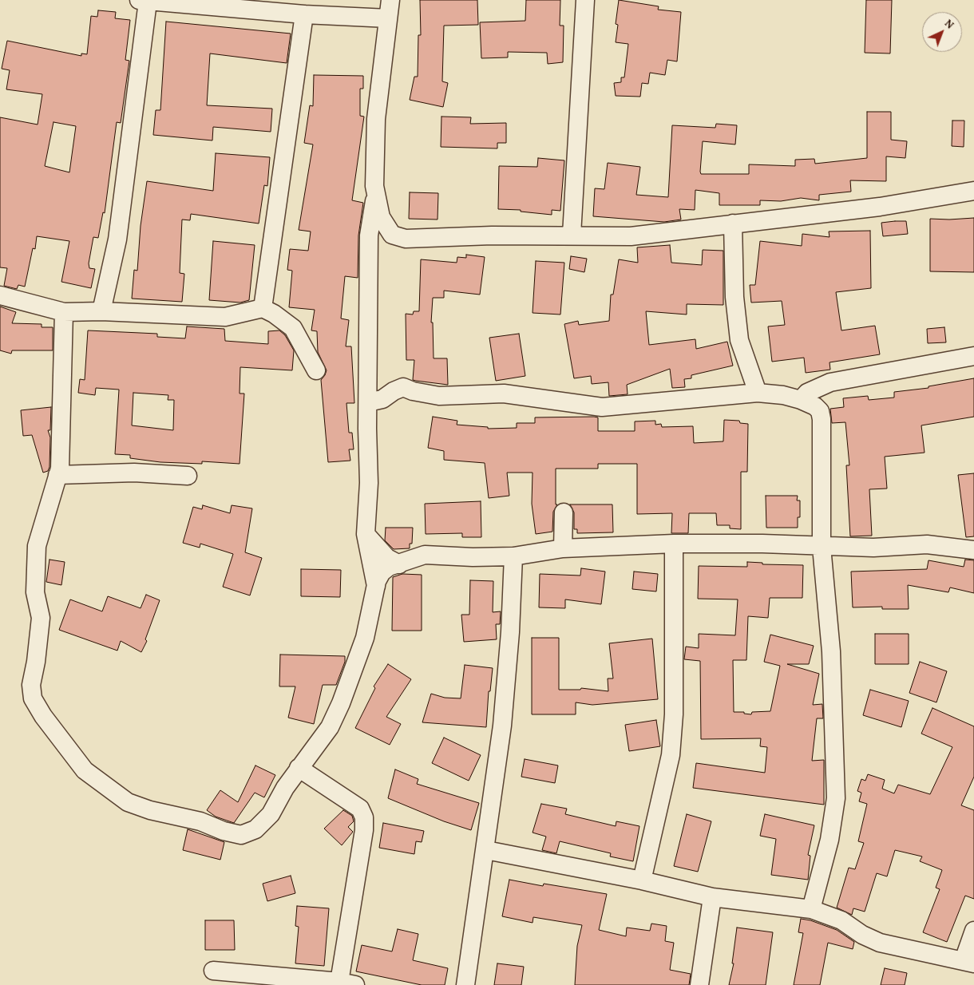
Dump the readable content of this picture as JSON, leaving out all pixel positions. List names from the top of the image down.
{
  "north": "top right"
}
